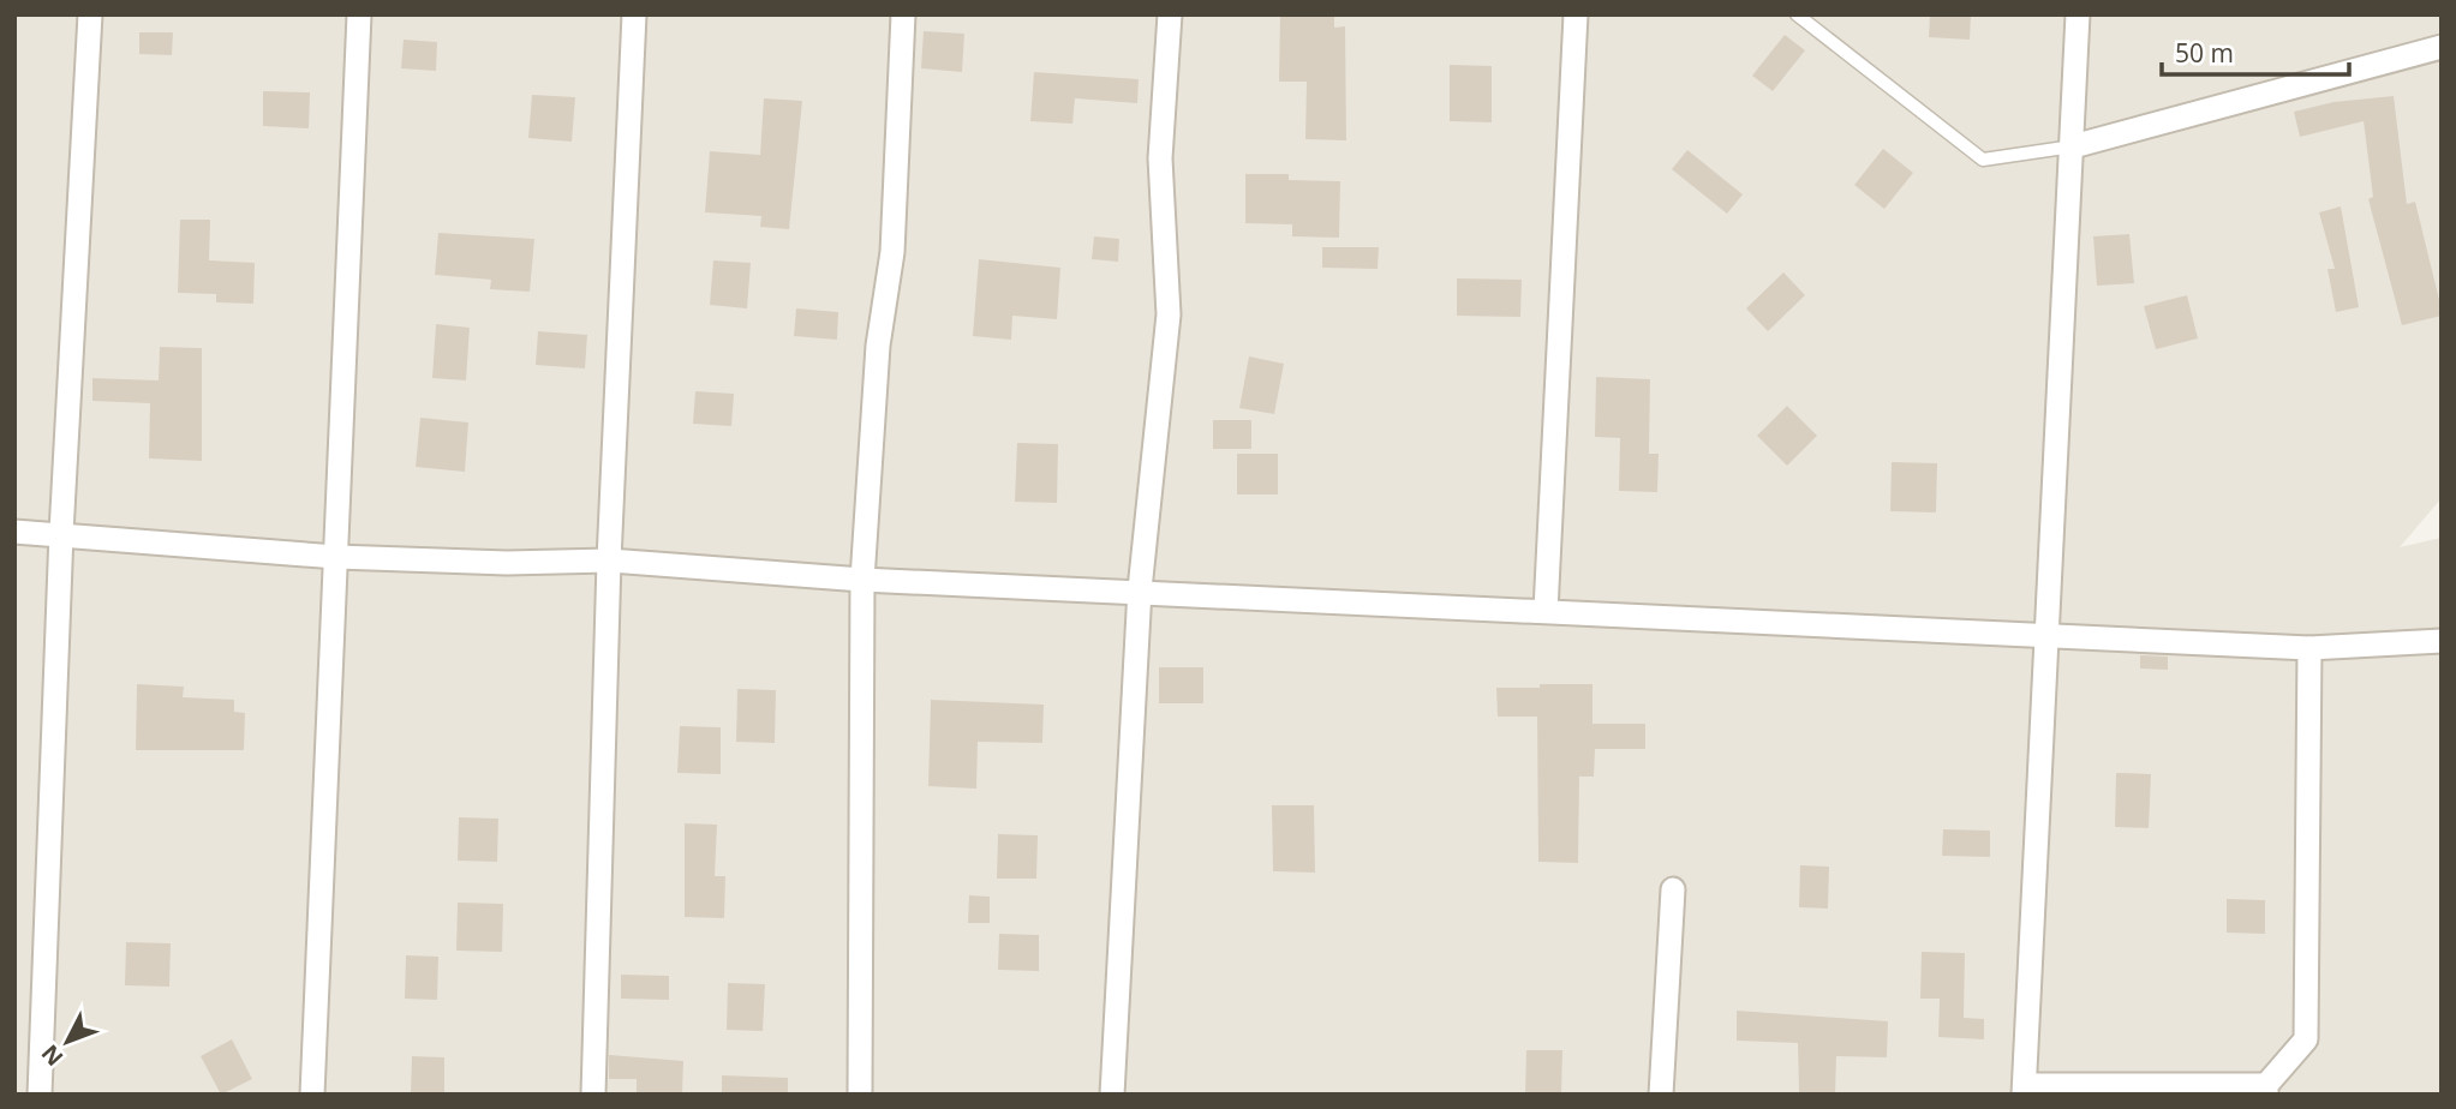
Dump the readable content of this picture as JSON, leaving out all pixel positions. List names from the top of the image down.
{
  "scale_bar": "50 m",
  "north": "bottom left"
}
